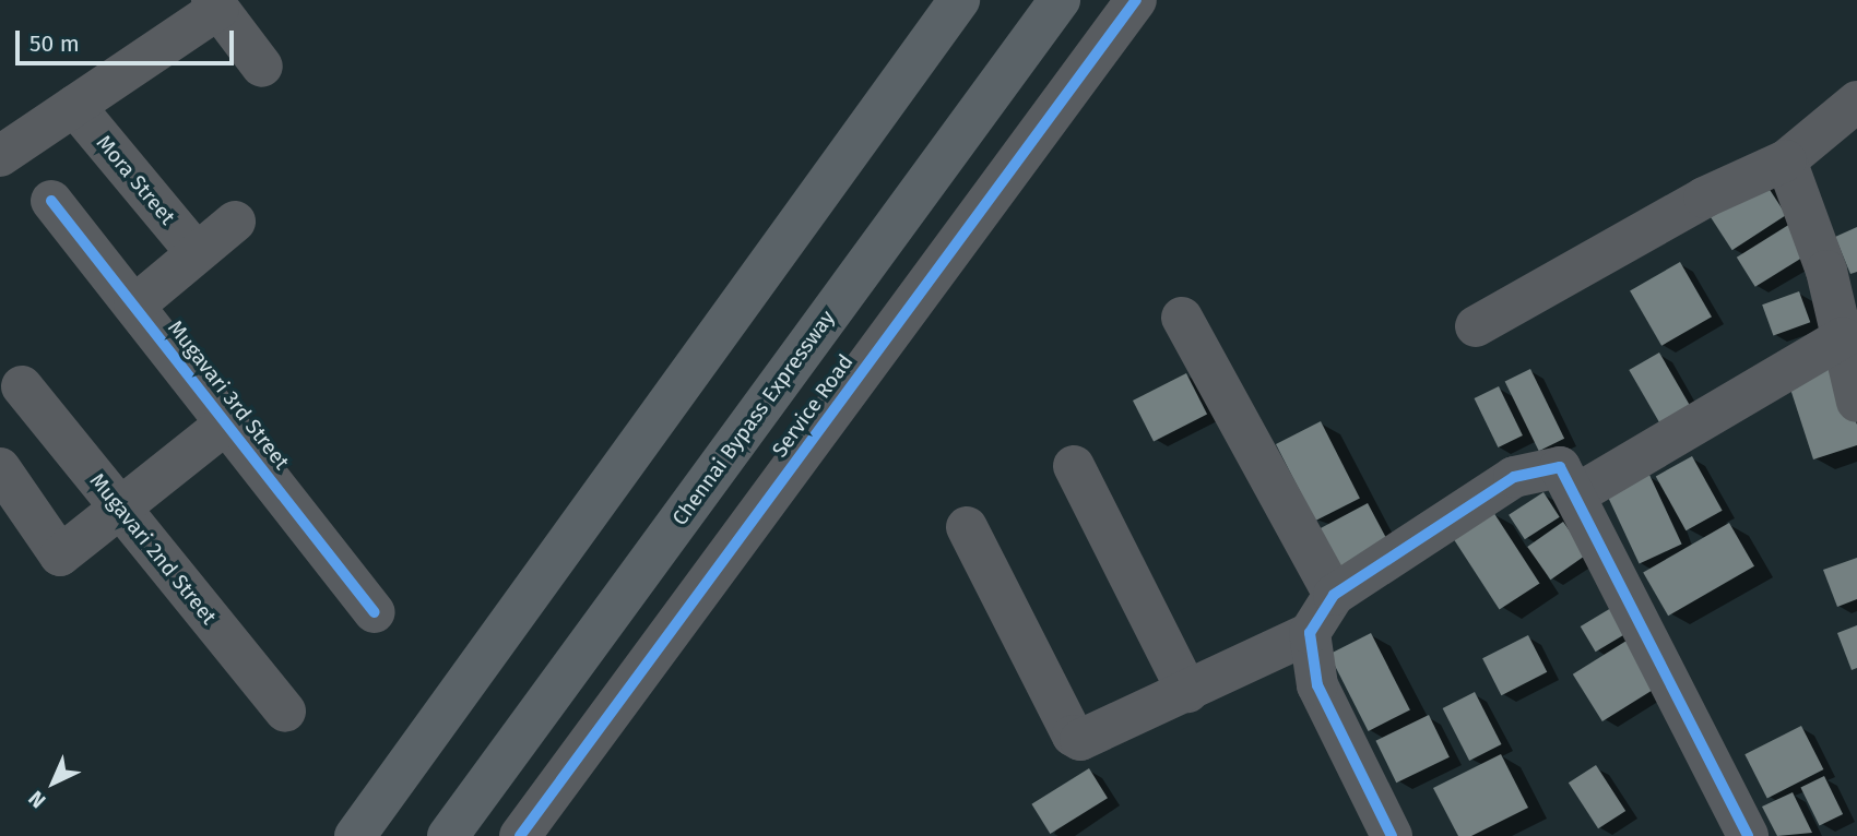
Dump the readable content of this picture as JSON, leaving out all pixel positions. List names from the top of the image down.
{
  "streets": {
    "highway": ["Chennai Bypass Expressway"],
    "street": [
      "Mora Street",
      "Mugavari 3rd Street",
      "Service Road",
      "Mugavari 2nd Street"
    ]
  },
  "scale_bar": "50 m",
  "north": "bottom left"
}
